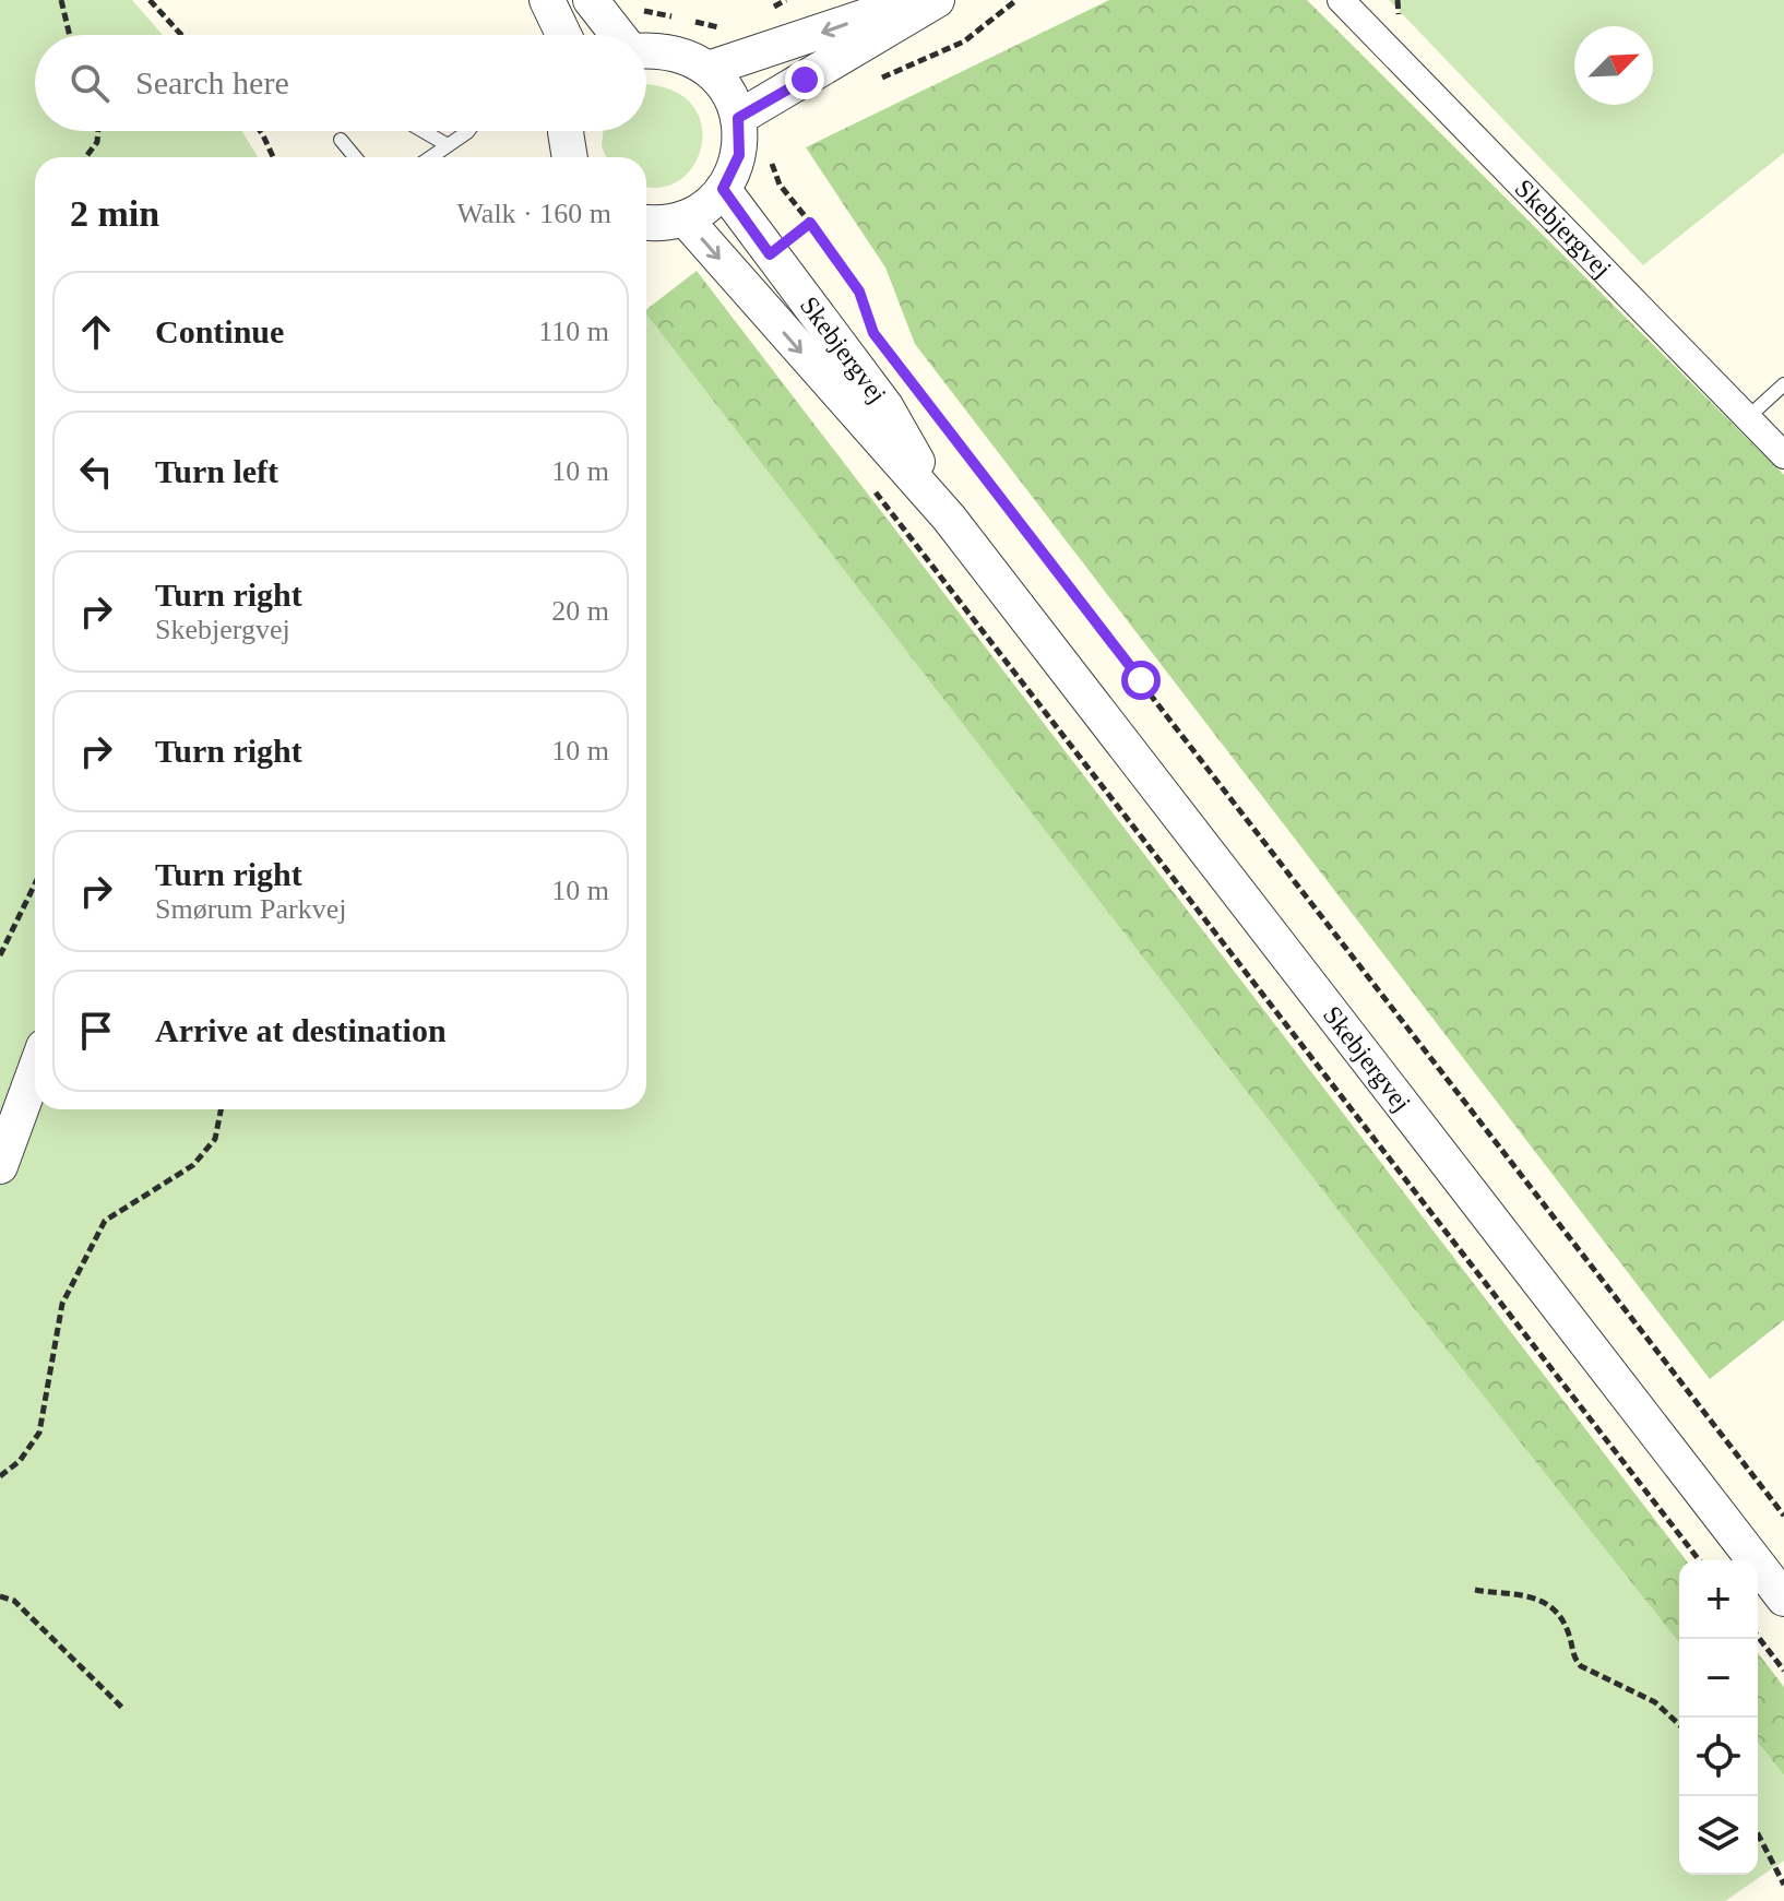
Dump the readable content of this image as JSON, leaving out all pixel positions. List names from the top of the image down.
{
  "streets": {
    "street": ["Skebjergvej"]
  },
  "north": "top right",
  "page": {
    "search": "Search here",
    "heading": ["2 min", "Walk · 160 m"],
    "list": [
      ["Continue", "110 m"],
      ["Turn left", "10 m"],
      ["Turn right", "Skebjergvej", "20 m"],
      ["Turn right", "10 m"],
      ["Turn right", "Smørum Parkvej", "10 m"],
      "Arrive at destination"
    ],
    "map_buttons": ["+", "−"]
  }
}
